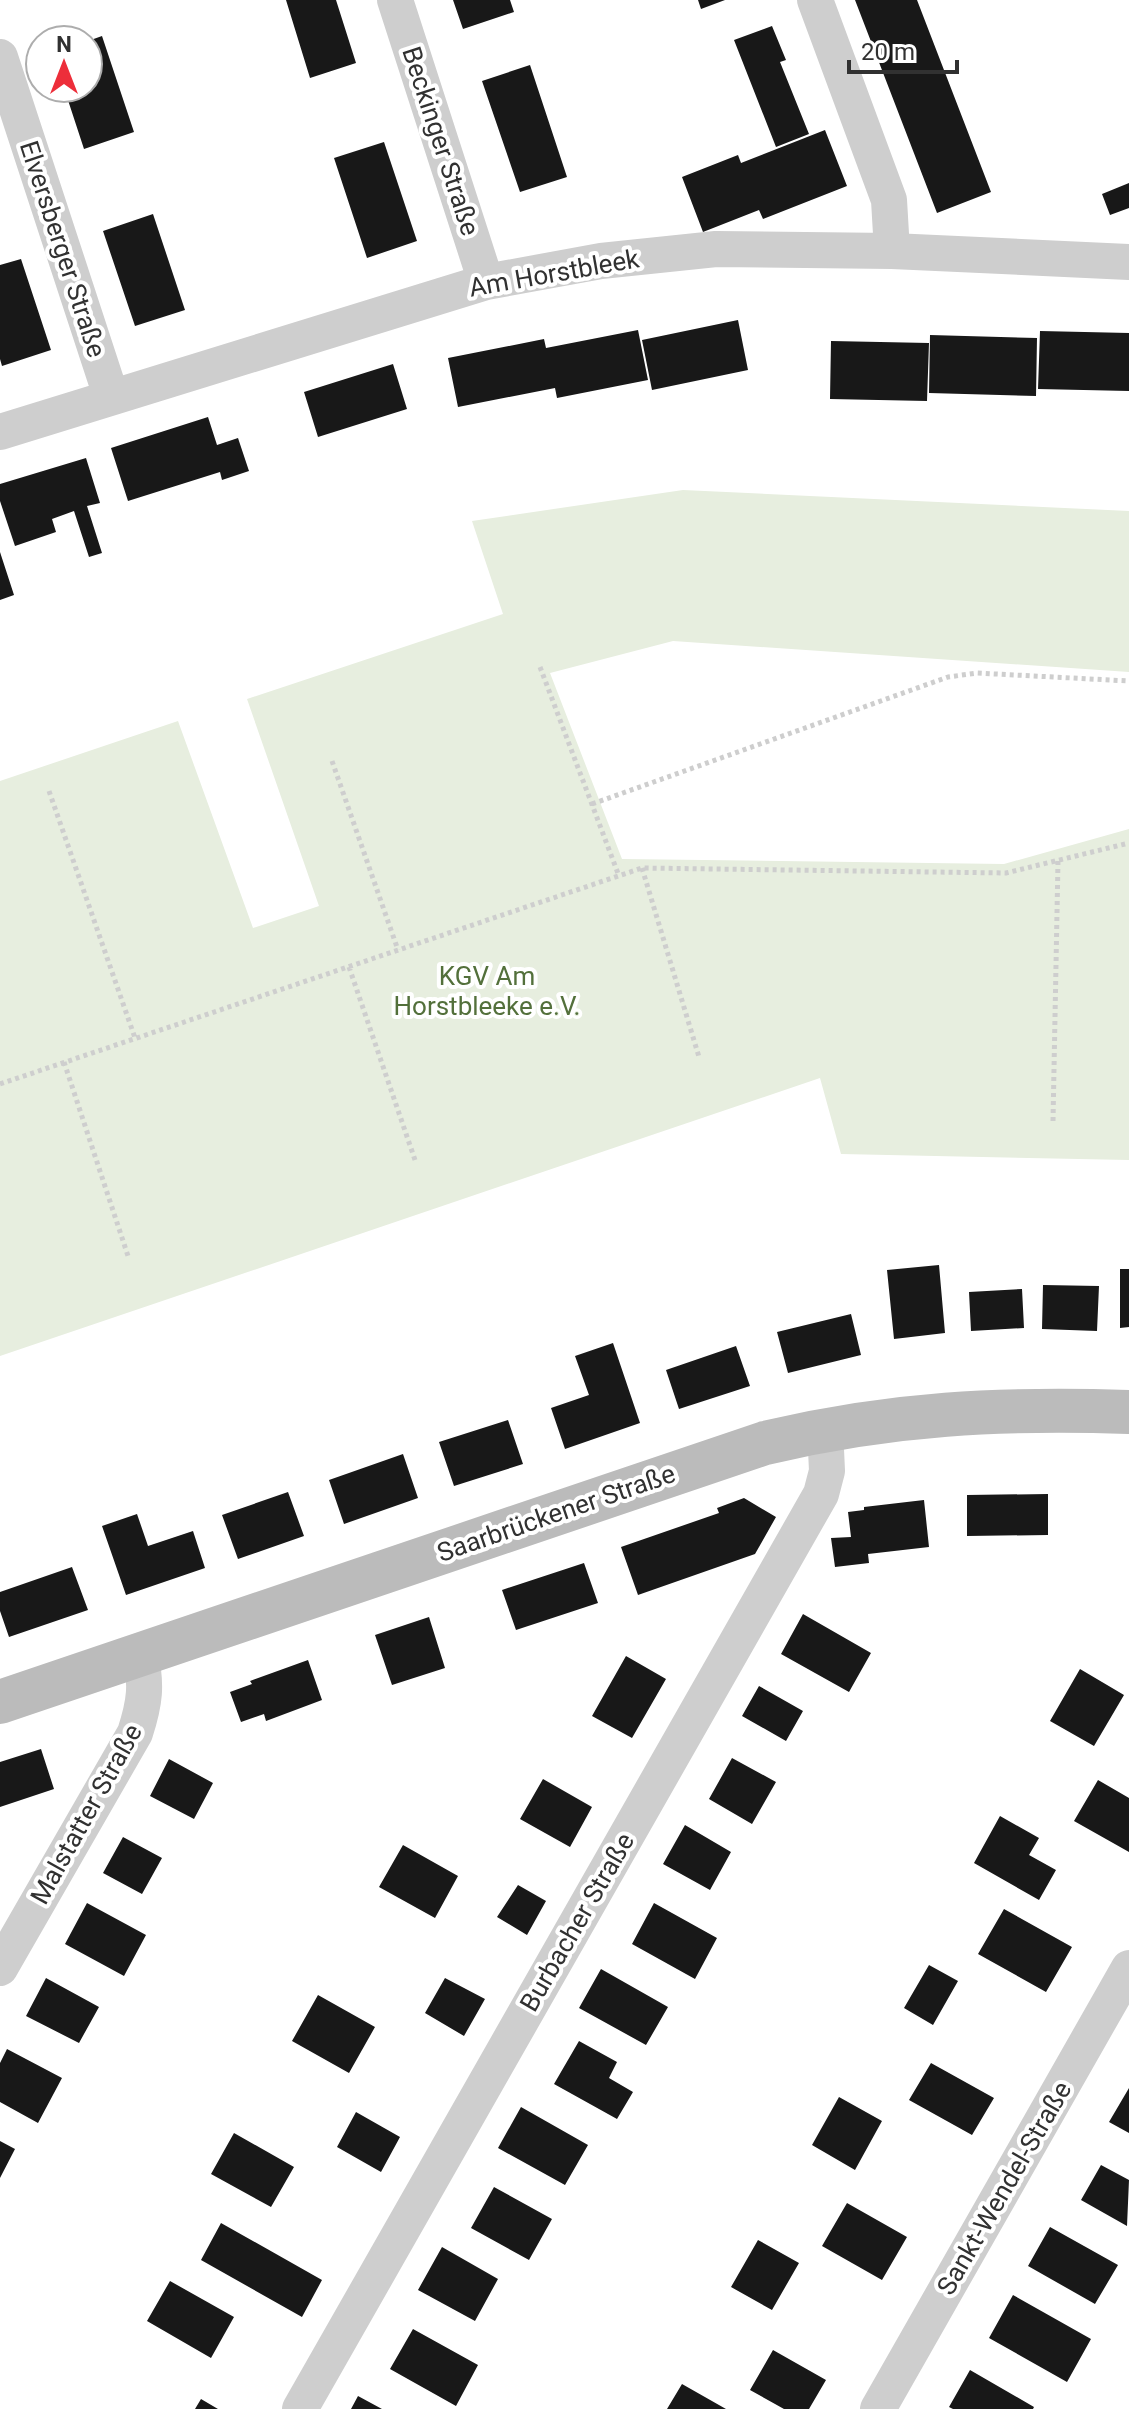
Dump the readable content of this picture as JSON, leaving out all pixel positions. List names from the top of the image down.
{
  "streets": {
    "street": [
      "Beckinger Straße",
      "Elversberger Straße",
      "Am Horstbleek",
      "Saarbrückener Straße",
      "Malstatter Straße",
      "Burbacher Straße",
      "Sankt-Wendel-Straße"
    ]
  },
  "crossings": [
    ["Beckinger Straße", "Am Horstbleek"],
    ["Elversberger Straße", "Am Horstbleek"],
    ["Saarbrückener Straße", "Malstatter Straße"],
    ["Saarbrückener Straße", "Burbacher Straße"]
  ],
  "parks": ["KGV Am Horstbleeke e.V."],
  "scale_bar": "20 m",
  "north": "top"
}
